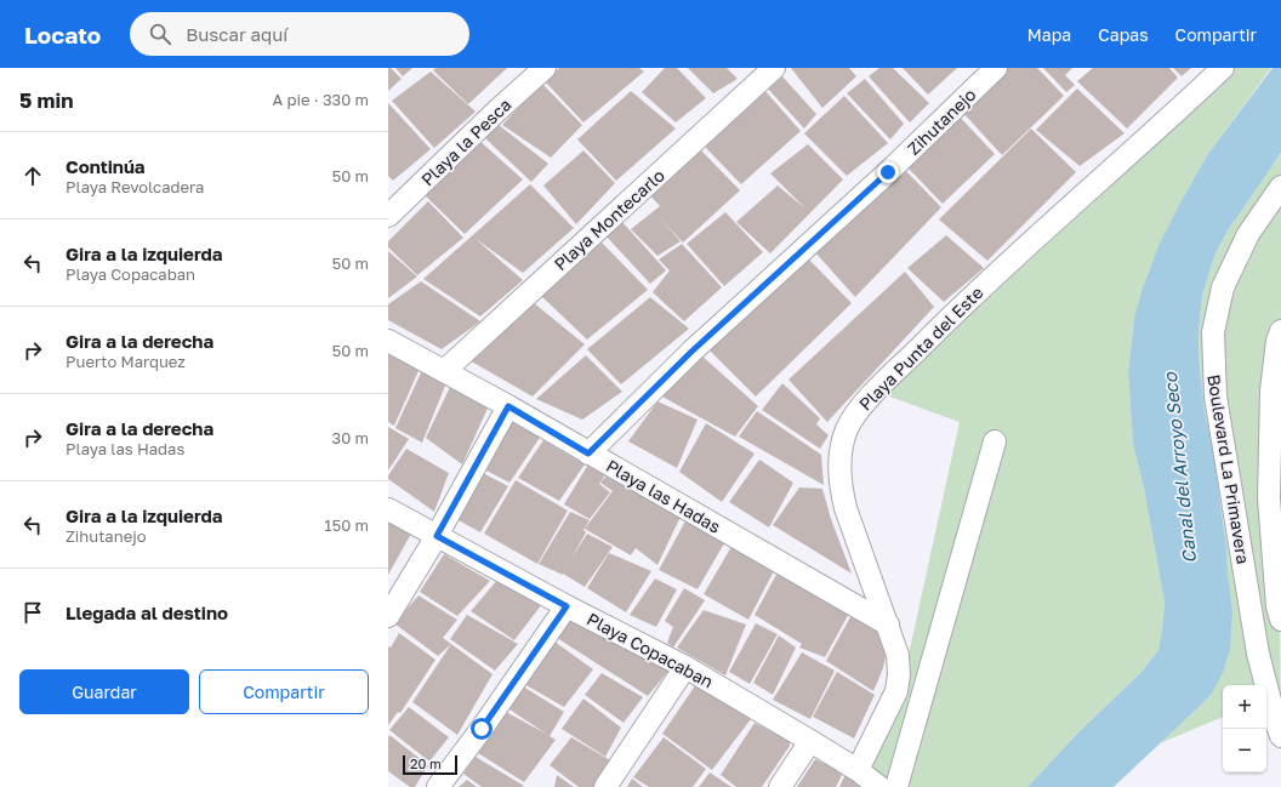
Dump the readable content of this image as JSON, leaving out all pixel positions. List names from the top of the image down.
{
  "streets": {
    "street": [
      "Zihutanejo",
      "Playa la Pesca",
      "Playa Montecarlo",
      "Playa Punta del Este",
      "Boulevard La Primavera",
      "Playa las Hadas",
      "Playa Copacaban"
    ]
  },
  "crossings": [
    ["Zihutanejo", "Playa las Hadas"],
    ["Playa Montecarlo", "Playa las Hadas"],
    ["Playa Punta del Este", "Playa las Hadas"],
    ["Playa Punta del Este", "Playa Copacaban"]
  ],
  "water": ["Canal del Arroyo Seco"],
  "scale_bar": "20 m",
  "page": {
    "header": "Locato",
    "search": "Buscar aquí",
    "nav": ["Mapa", "Capas", "Compartir"],
    "heading": ["5 min", "A pie · 330 m"],
    "list": [
      ["Continúa", "Playa Revolcadera", "50 m"],
      ["Gira a la izquierda", "Playa Copacaban", "50 m"],
      ["Gira a la derecha", "Puerto Marquez", "50 m"],
      ["Gira a la derecha", "Playa las Hadas", "30 m"],
      ["Gira a la izquierda", "Zihutanejo", "150 m"],
      "Llegada al destino"
    ],
    "buttons": ["Guardar", "Compartir"],
    "map_buttons": ["+", "−"],
    "scale": "20 m"
  }
}
